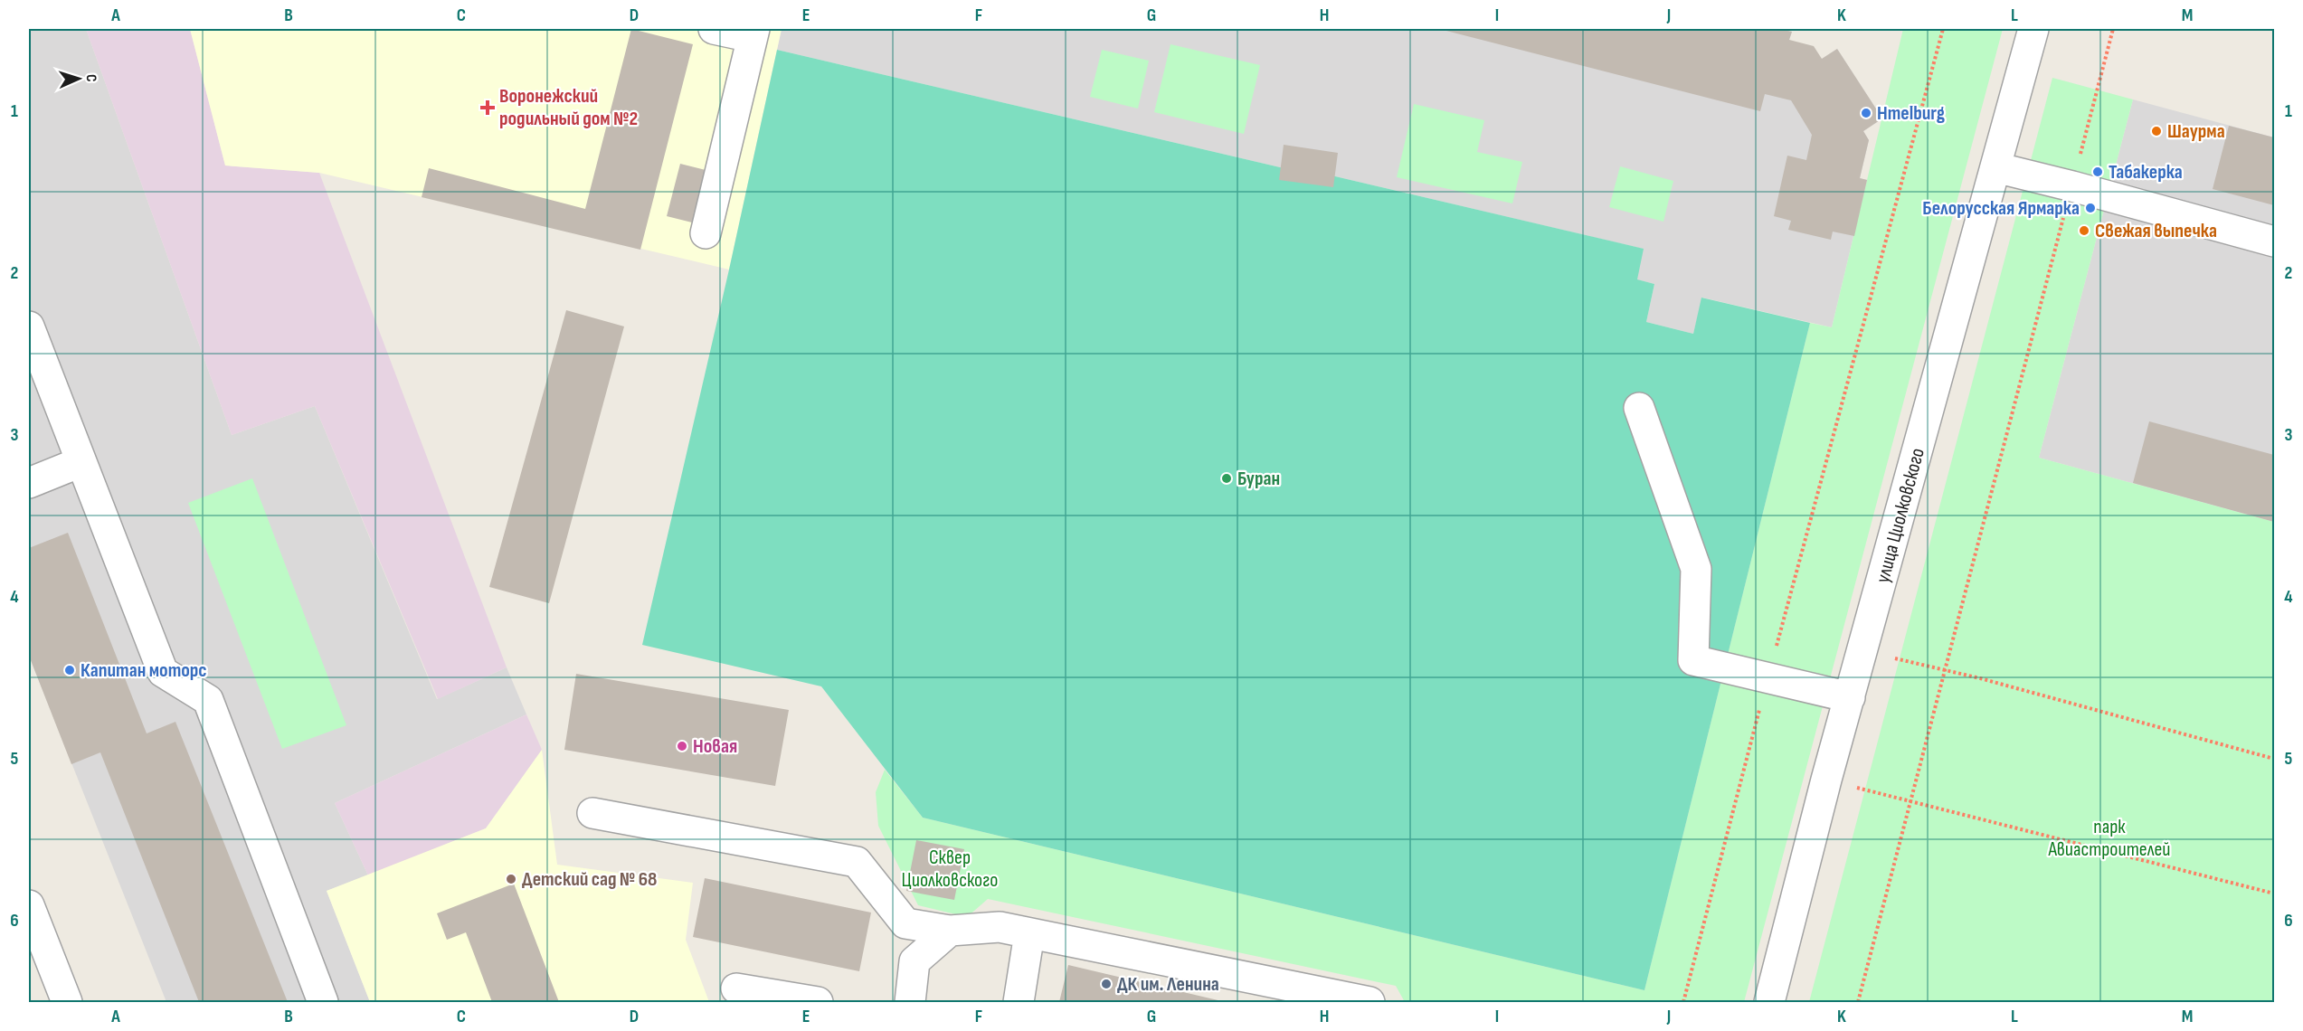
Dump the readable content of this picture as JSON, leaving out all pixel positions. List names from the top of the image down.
{
  "streets": {
    "street": ["улица Циолковского"]
  },
  "parks": ["парк Авиастроителей", "Сквер Циолковского"],
  "places": {
    "health": ["Воронежский родильный дом №2"],
    "other": [
      "Hmelburg",
      "Шаурма",
      "Табакерка",
      "Белорусская Ярмарка",
      "Свежая выпечка",
      "Буран",
      "Капитан моторс",
      "Новая",
      "Детский сад № 68",
      "ДК им. Ленина"
    ]
  },
  "north": "right",
  "grid": {
    "columns": [
      "A",
      "B",
      "C",
      "D",
      "E",
      "F",
      "G",
      "H",
      "I",
      "J",
      "K",
      "L",
      "M"
    ],
    "rows": [
      "1",
      "2",
      "3",
      "4",
      "5",
      "6"
    ]
  }
}
